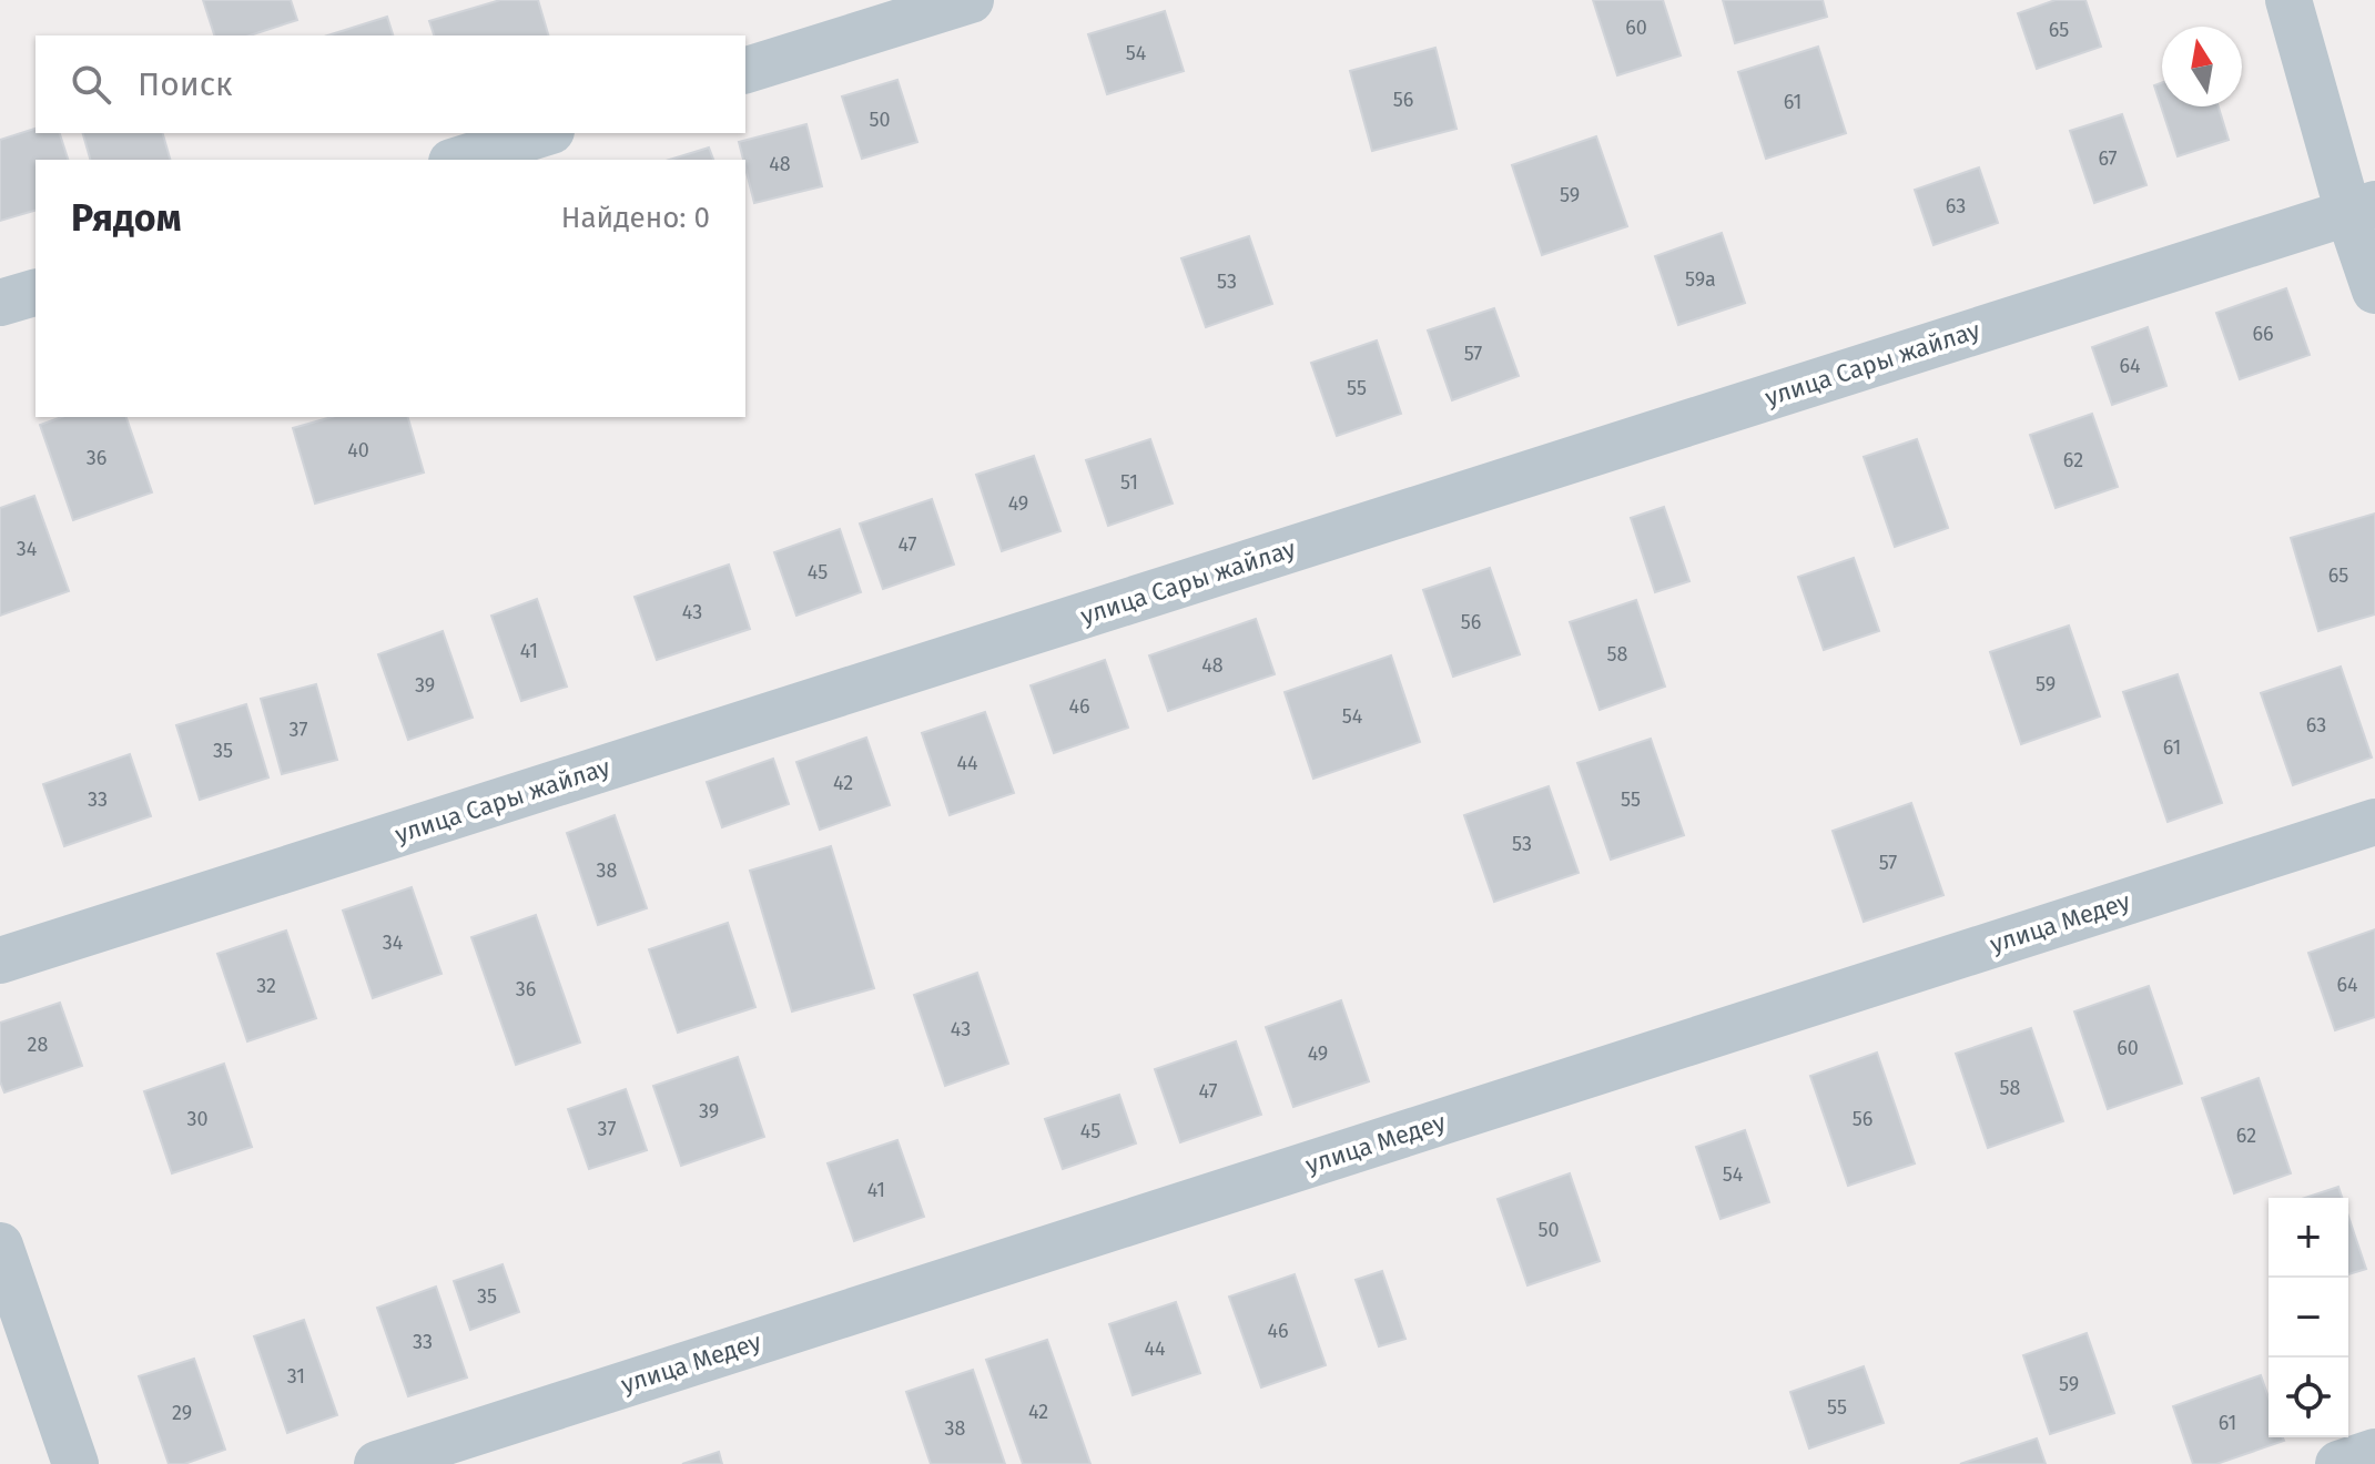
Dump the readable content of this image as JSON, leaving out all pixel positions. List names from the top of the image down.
{
  "streets": {
    "street": ["улица Сары жайлау", "улица Медеу"]
  },
  "house_numbers": [
    "60",
    "65",
    "54",
    "56",
    "61",
    "50",
    "67",
    "48",
    "59",
    "63",
    "59а",
    "53",
    "66",
    "57",
    "64",
    "55",
    "40",
    "36",
    "62",
    "51",
    "49",
    "47",
    "34",
    "45",
    "65",
    "43",
    "56",
    "41",
    "58",
    "48",
    "59",
    "39",
    "46",
    "54",
    "63",
    "37",
    "61",
    "35",
    "44",
    "42",
    "33",
    "55",
    "53",
    "57",
    "38",
    "34",
    "64",
    "32",
    "36",
    "43",
    "28",
    "60",
    "49",
    "58",
    "47",
    "39",
    "30",
    "56",
    "37",
    "45",
    "62",
    "54",
    "41",
    "50",
    "35",
    "46",
    "33",
    "44",
    "31",
    "59",
    "55",
    "42",
    "29",
    "61",
    "38"
  ],
  "north": "top",
  "page": {
    "search": "Поиск",
    "heading": ["Рядом", "Найдено: 0"],
    "map_buttons": ["+", "−"]
  }
}
